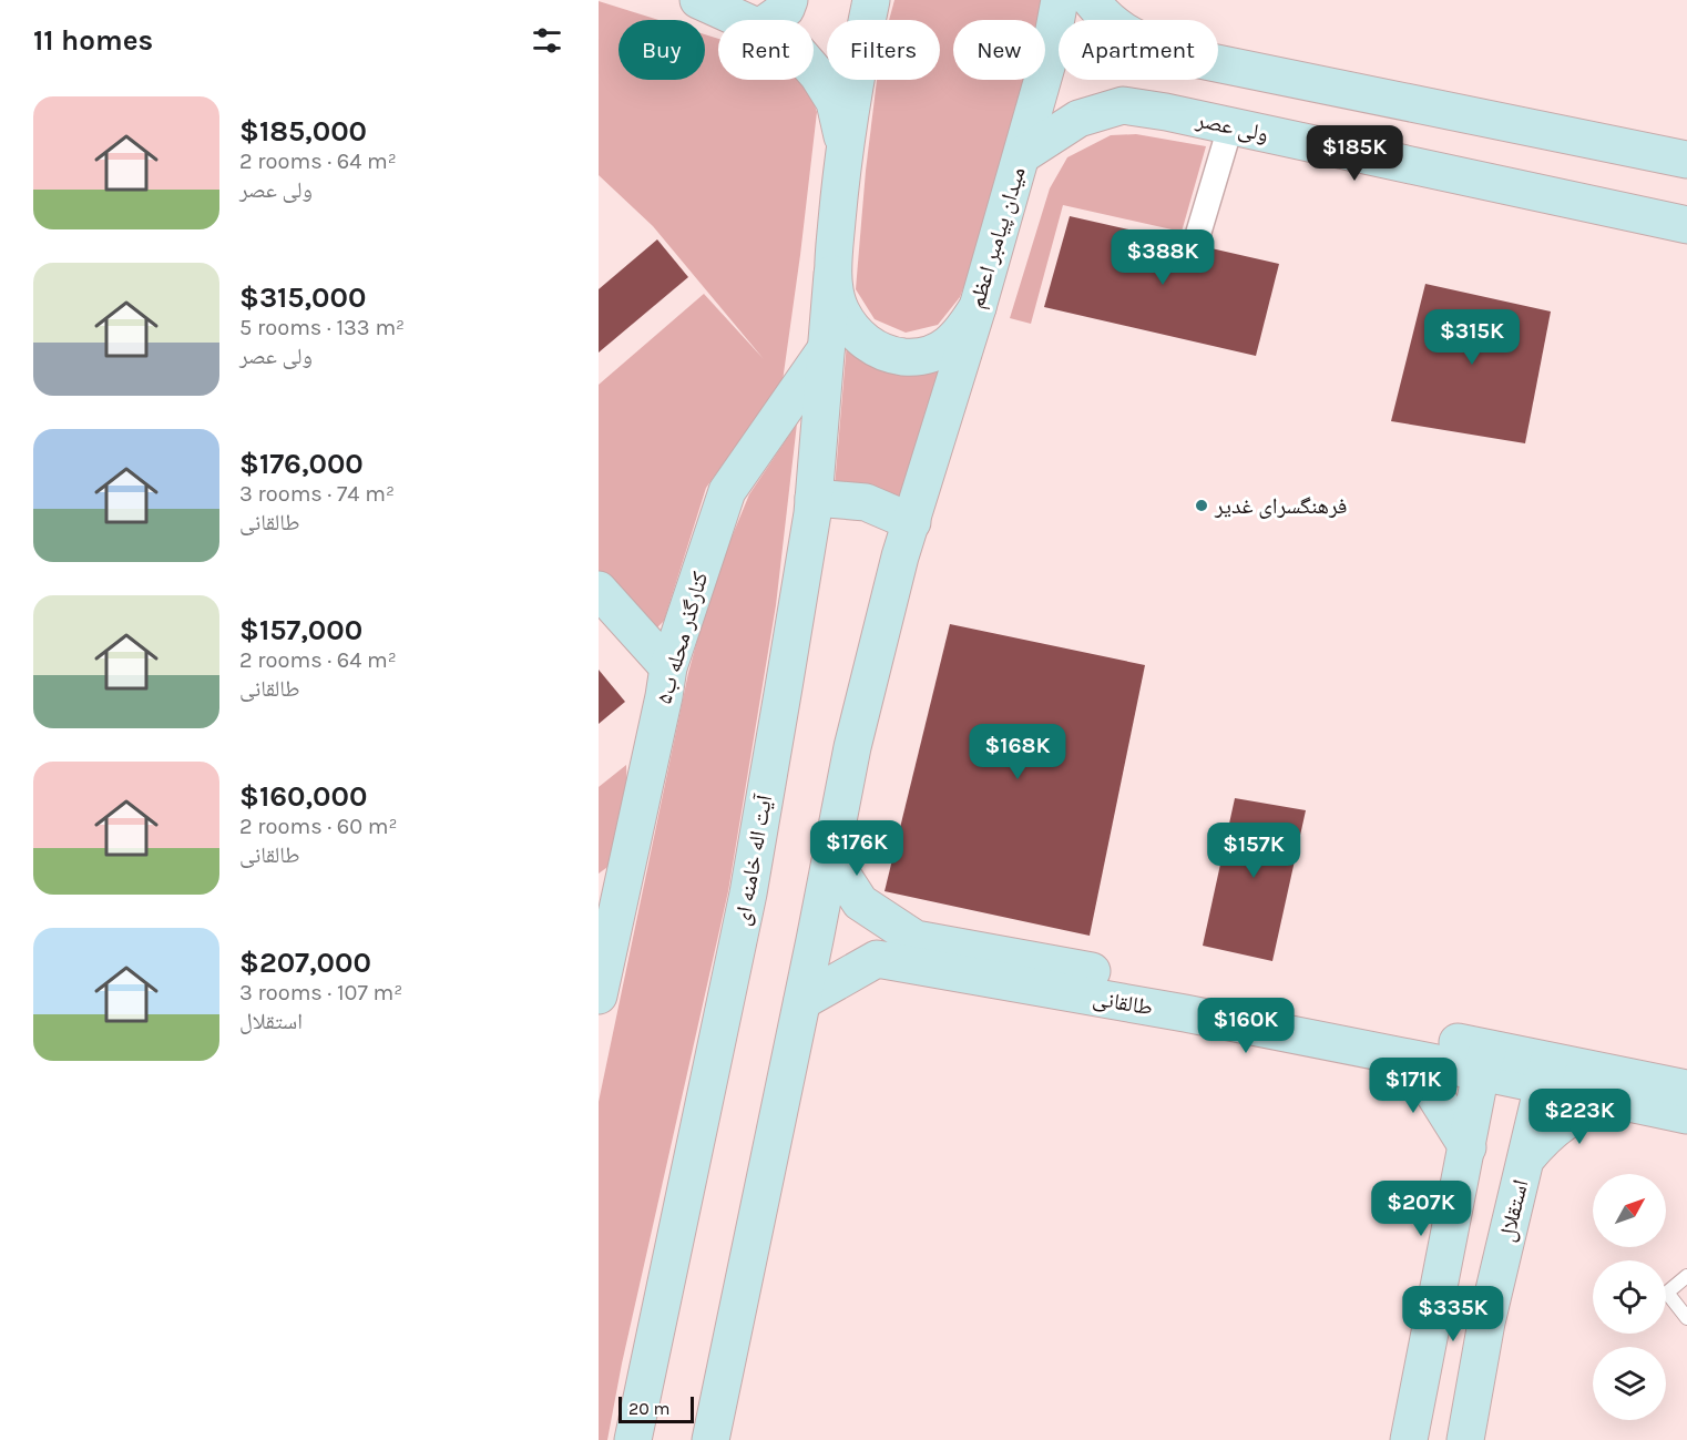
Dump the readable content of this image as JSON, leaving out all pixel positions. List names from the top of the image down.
{
  "streets": {
    "main road": [
      "ولی عصر",
      "میدان پیامبر اعظم",
      "کنارگذر محله ب۵",
      "آیت اله خامنه ای",
      "طالقانی",
      "استقلال"
    ]
  },
  "crossings": [
    ["ولی عصر", "میدان پیامبر اعظم"],
    ["میدان پیامبر اعظم", "آیت اله خامنه ای"],
    ["کنارگذر محله ب۵", "آیت اله خامنه ای"],
    ["طالقانی", "استقلال"]
  ],
  "places": ["فرهنگسرای غدیر"],
  "scale_bar": "20 m",
  "north": "top right",
  "page": {
    "heading": "11 homes",
    "chip": [
      "Buy",
      "Rent",
      "Filters",
      "New",
      "Apartment"
    ],
    "list": [
      {
        "name": "$185,000",
        "note": "2 rooms · 64 m² · ولی عصر"
      },
      {
        "name": "$315,000",
        "note": "5 rooms · 133 m² · ولی عصر"
      },
      {
        "name": "$176,000",
        "note": "3 rooms · 74 m² · طالقانی"
      },
      {
        "name": "$157,000",
        "note": "2 rooms · 64 m² · طالقانی"
      },
      {
        "name": "$160,000",
        "note": "2 rooms · 60 m² · طالقانی"
      },
      {
        "name": "$207,000",
        "note": "3 rooms · 107 m² · استقلال"
      }
    ],
    "price": [
      "$185K",
      "$388K",
      "$315K",
      "$168K",
      "$176K",
      "$157K",
      "$160K",
      "$171K",
      "$223K",
      "$207K",
      "$335K"
    ],
    "scale": "20 m"
  }
}
